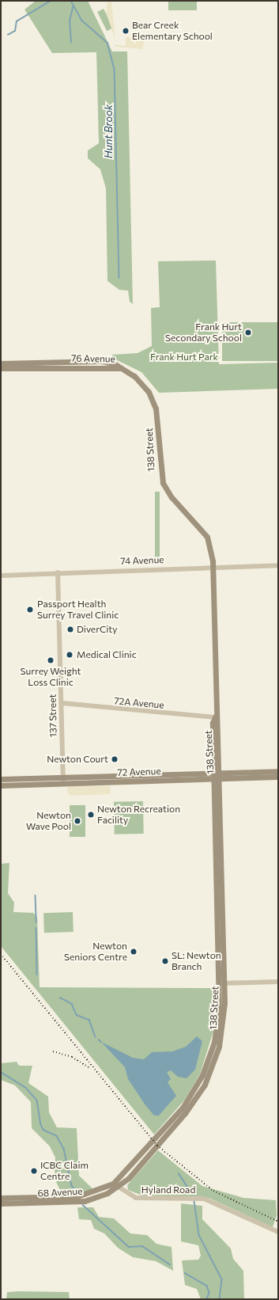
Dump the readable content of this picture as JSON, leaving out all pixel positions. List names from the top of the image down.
{
  "streets": {
    "main road": [
      "76 Avenue",
      "138 Street",
      "72 Avenue",
      "68 Avenue"
    ],
    "street": [
      "74 Avenue",
      "72A Avenue",
      "137 Street",
      "Hyland Road"
    ]
  },
  "crossings": [
    ["76 Avenue", "138 Street"],
    ["138 Street", "74 Avenue"],
    ["138 Street", "72A Avenue"],
    ["138 Street", "72 Avenue"],
    ["138 Street", "Hyland Road"],
    ["138 Street", "68 Avenue"],
    ["74 Avenue", "137 Street"],
    ["72A Avenue", "137 Street"],
    ["137 Street", "72 Avenue"],
    ["Hyland Road", "68 Avenue"]
  ],
  "water": ["Hunt Brook"],
  "parks": ["Frank Hurt Park"],
  "places": [
    "Bear Creek Elementary School",
    "Frank Hurt Secondary School",
    "Passport Health Surrey Travel Clinic",
    "DiverCity",
    "Medical Clinic",
    "Surrey Weight Loss Clinic",
    "Newton Court",
    "Newton Recreation Facility",
    "Newton Wave Pool",
    "Newton Seniors Centre",
    "SL: Newton Branch",
    "ICBC Claim Centre"
  ]
}
